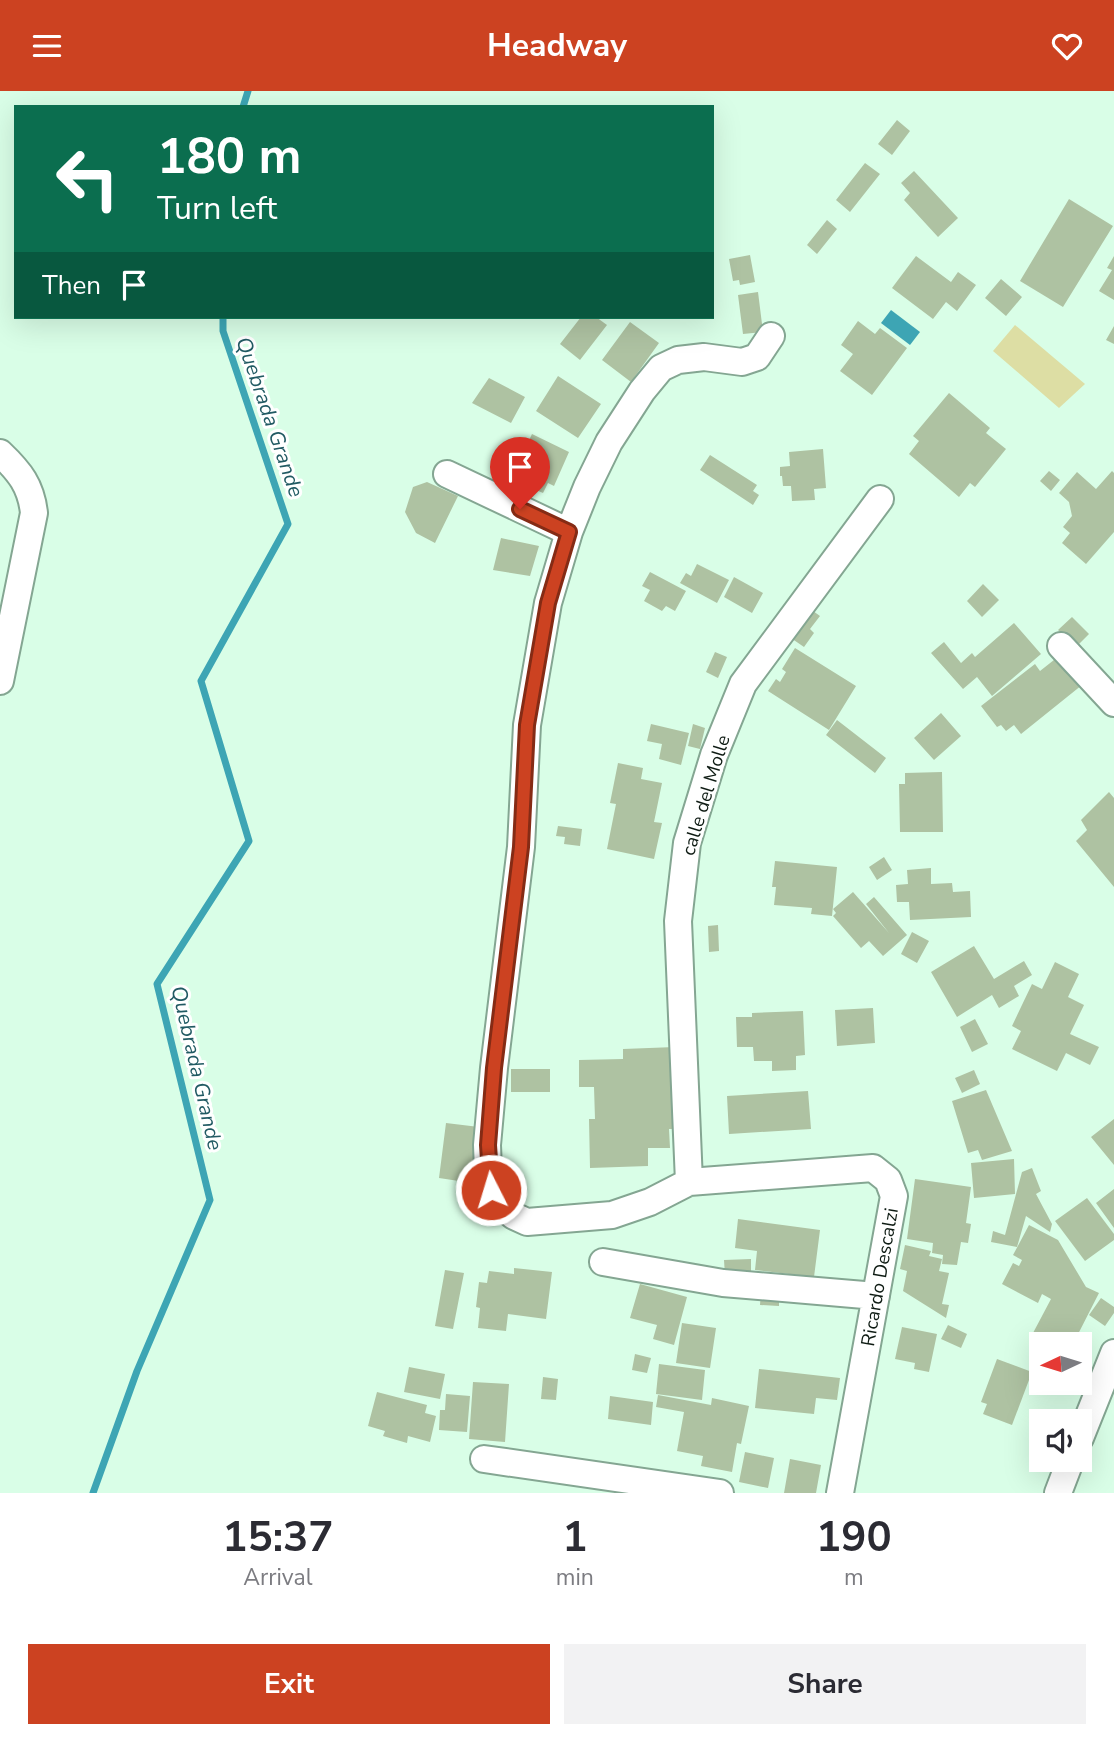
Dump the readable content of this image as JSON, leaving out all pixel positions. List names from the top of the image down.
{
  "streets": {
    "street": ["calle del Molle", "Ricardo Descalzi"]
  },
  "crossings": [
    ["calle del Molle", "Ricardo Descalzi"]
  ],
  "water": ["Quebrada Grande"],
  "north": "left",
  "page": {
    "header": "Headway",
    "turn": ["180 m", "Turn left"],
    "then": "Then",
    "eta": [
      "15:37",
      "Arrival",
      "1",
      "min",
      "190",
      "m"
    ],
    "buttons": ["Exit", "Share"]
  }
}
